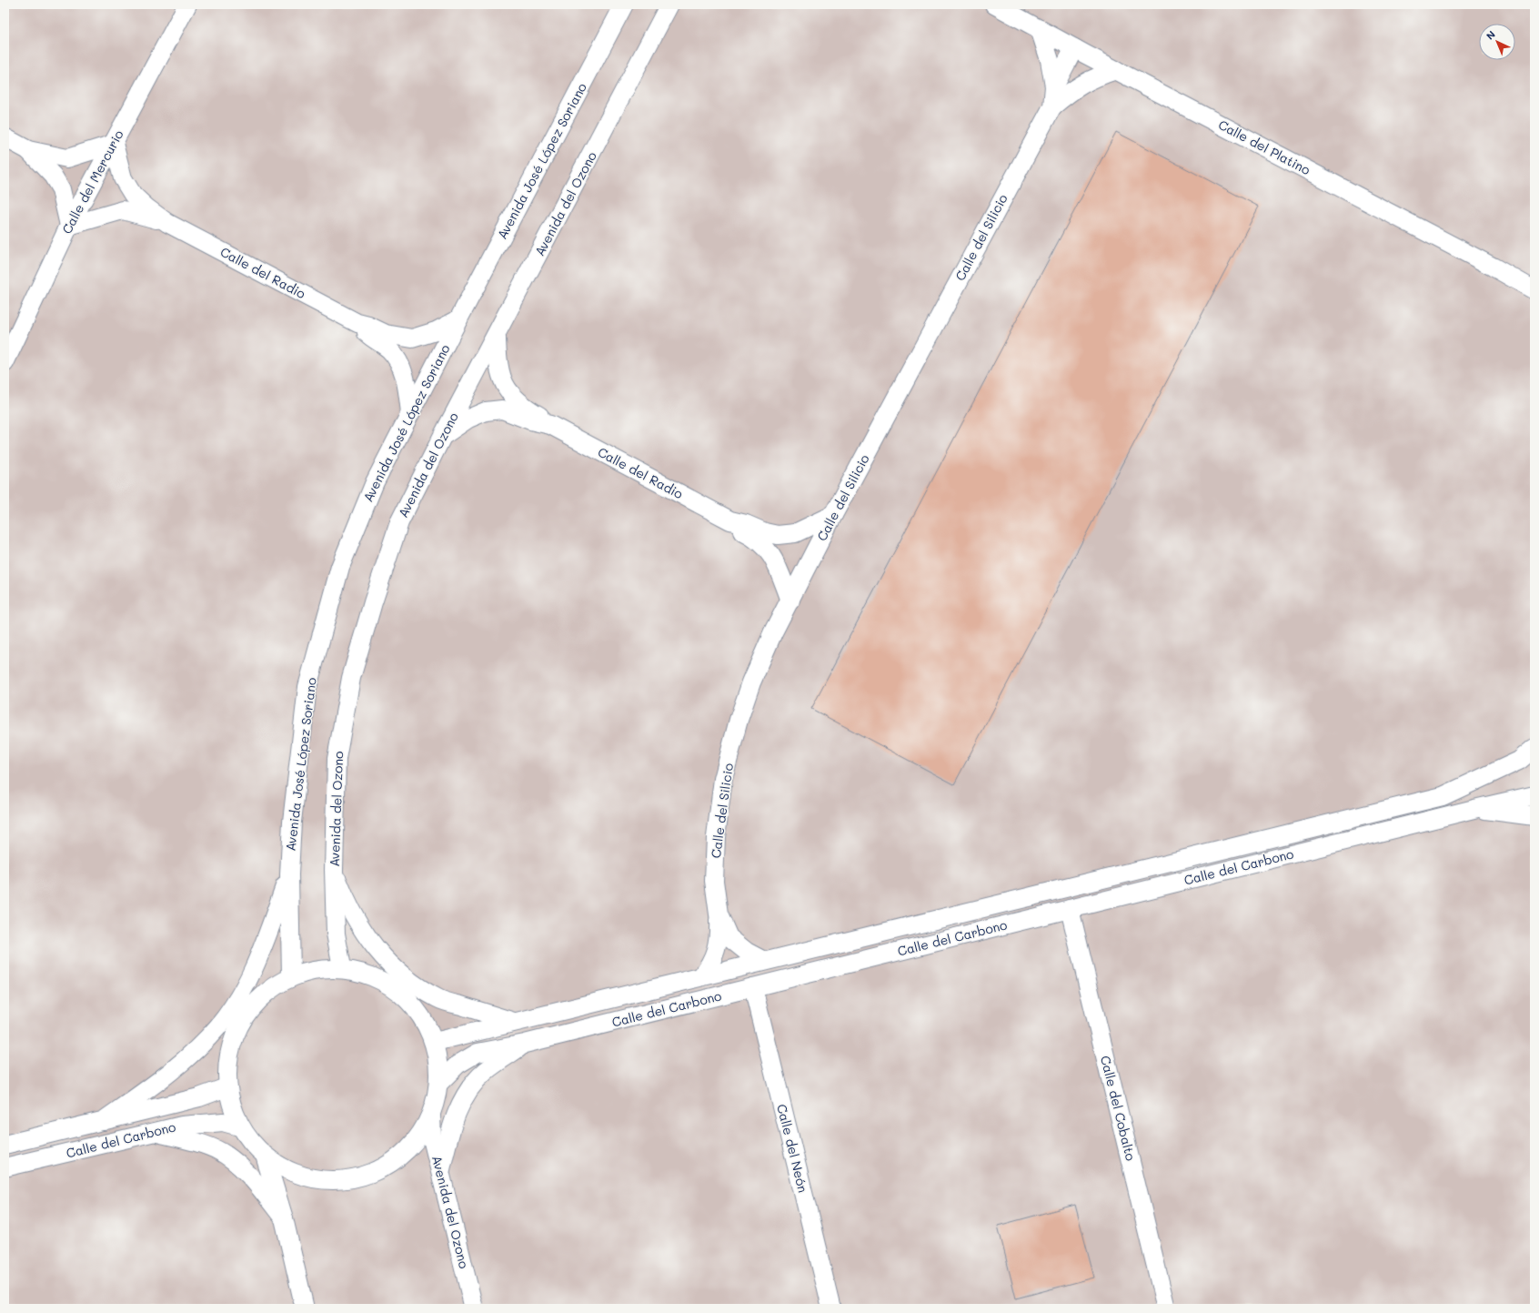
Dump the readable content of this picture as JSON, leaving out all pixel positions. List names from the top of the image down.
{
  "streets": {
    "street": [
      "Calle del Platino",
      "Avenida José López Soriano",
      "Calle del Mercurio",
      "Avenida del Ozono",
      "Calle del Silicio",
      "Calle del Radio",
      "Calle del Carbono",
      "Calle del Cobalto",
      "Calle del Neón"
    ]
  },
  "crossings": [
    ["Calle del Platino", "Calle del Silicio"],
    ["Avenida José López Soriano", "Calle del Radio"],
    ["Avenida José López Soriano", "Calle del Carbono"],
    ["Calle del Mercurio", "Calle del Radio"],
    ["Avenida del Ozono", "Calle del Radio"],
    ["Calle del Silicio", "Calle del Radio"],
    ["Calle del Silicio", "Calle del Carbono"],
    ["Calle del Carbono", "Calle del Cobalto"],
    ["Calle del Carbono", "Calle del Neón"]
  ],
  "north": "top left"
}
